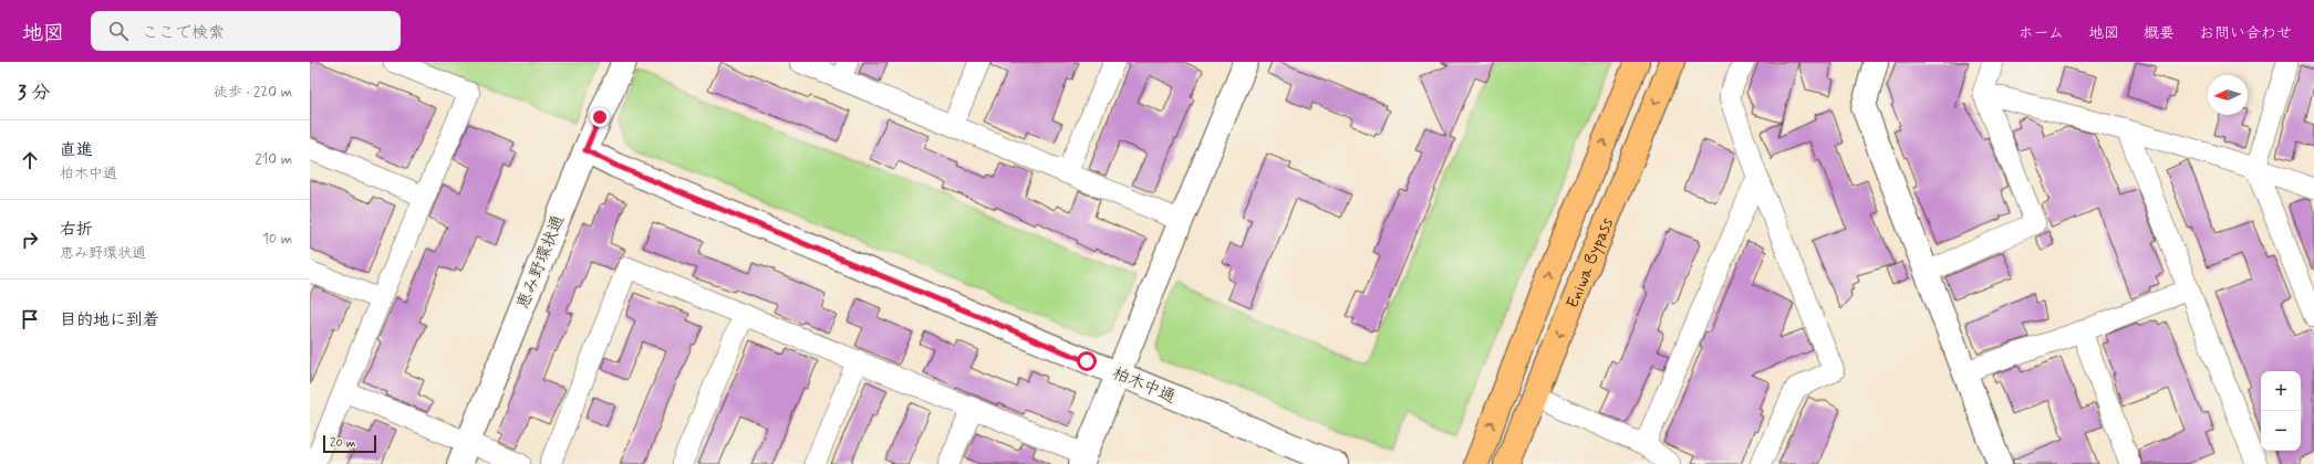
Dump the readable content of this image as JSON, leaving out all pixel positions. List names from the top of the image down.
{
  "streets": {
    "highway": ["Eniwa Bypass"],
    "street": ["恵み野環状通", "柏木中通"]
  },
  "crossings": [
    ["恵み野環状通", "柏木中通"]
  ],
  "scale_bar": "20 m",
  "north": "left",
  "page": {
    "header": "地図",
    "search": "ここで検索",
    "nav": [
      "ホーム",
      "地図",
      "概要",
      "お問い合わせ"
    ],
    "heading": ["3 分", "徒歩 · 220 m"],
    "list": [
      ["直進", "柏木中通", "210 m"],
      ["右折", "恵み野環状通", "10 m"],
      "目的地に到着"
    ],
    "map_buttons": ["+", "−"],
    "scale": "20 m"
  }
}
